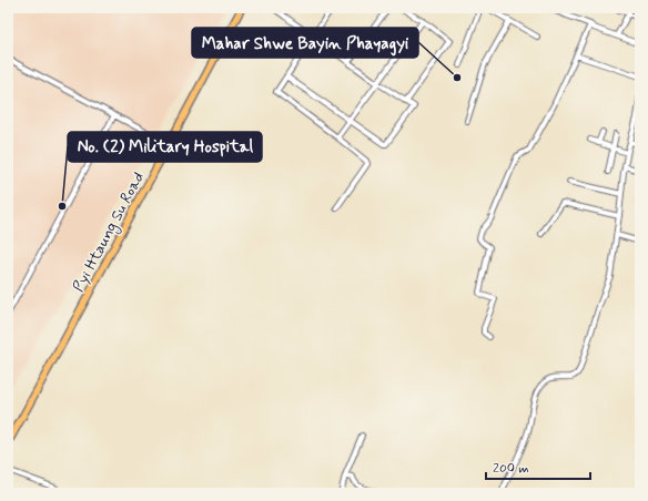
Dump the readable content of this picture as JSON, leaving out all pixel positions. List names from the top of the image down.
{
  "streets": {
    "highway": ["Pyi Htaung Su Road"]
  },
  "places": ["Mahar Shwe Bayin Phayagyi", "No. (2) Military Hospital"],
  "scale_bar": "200 m"
}
